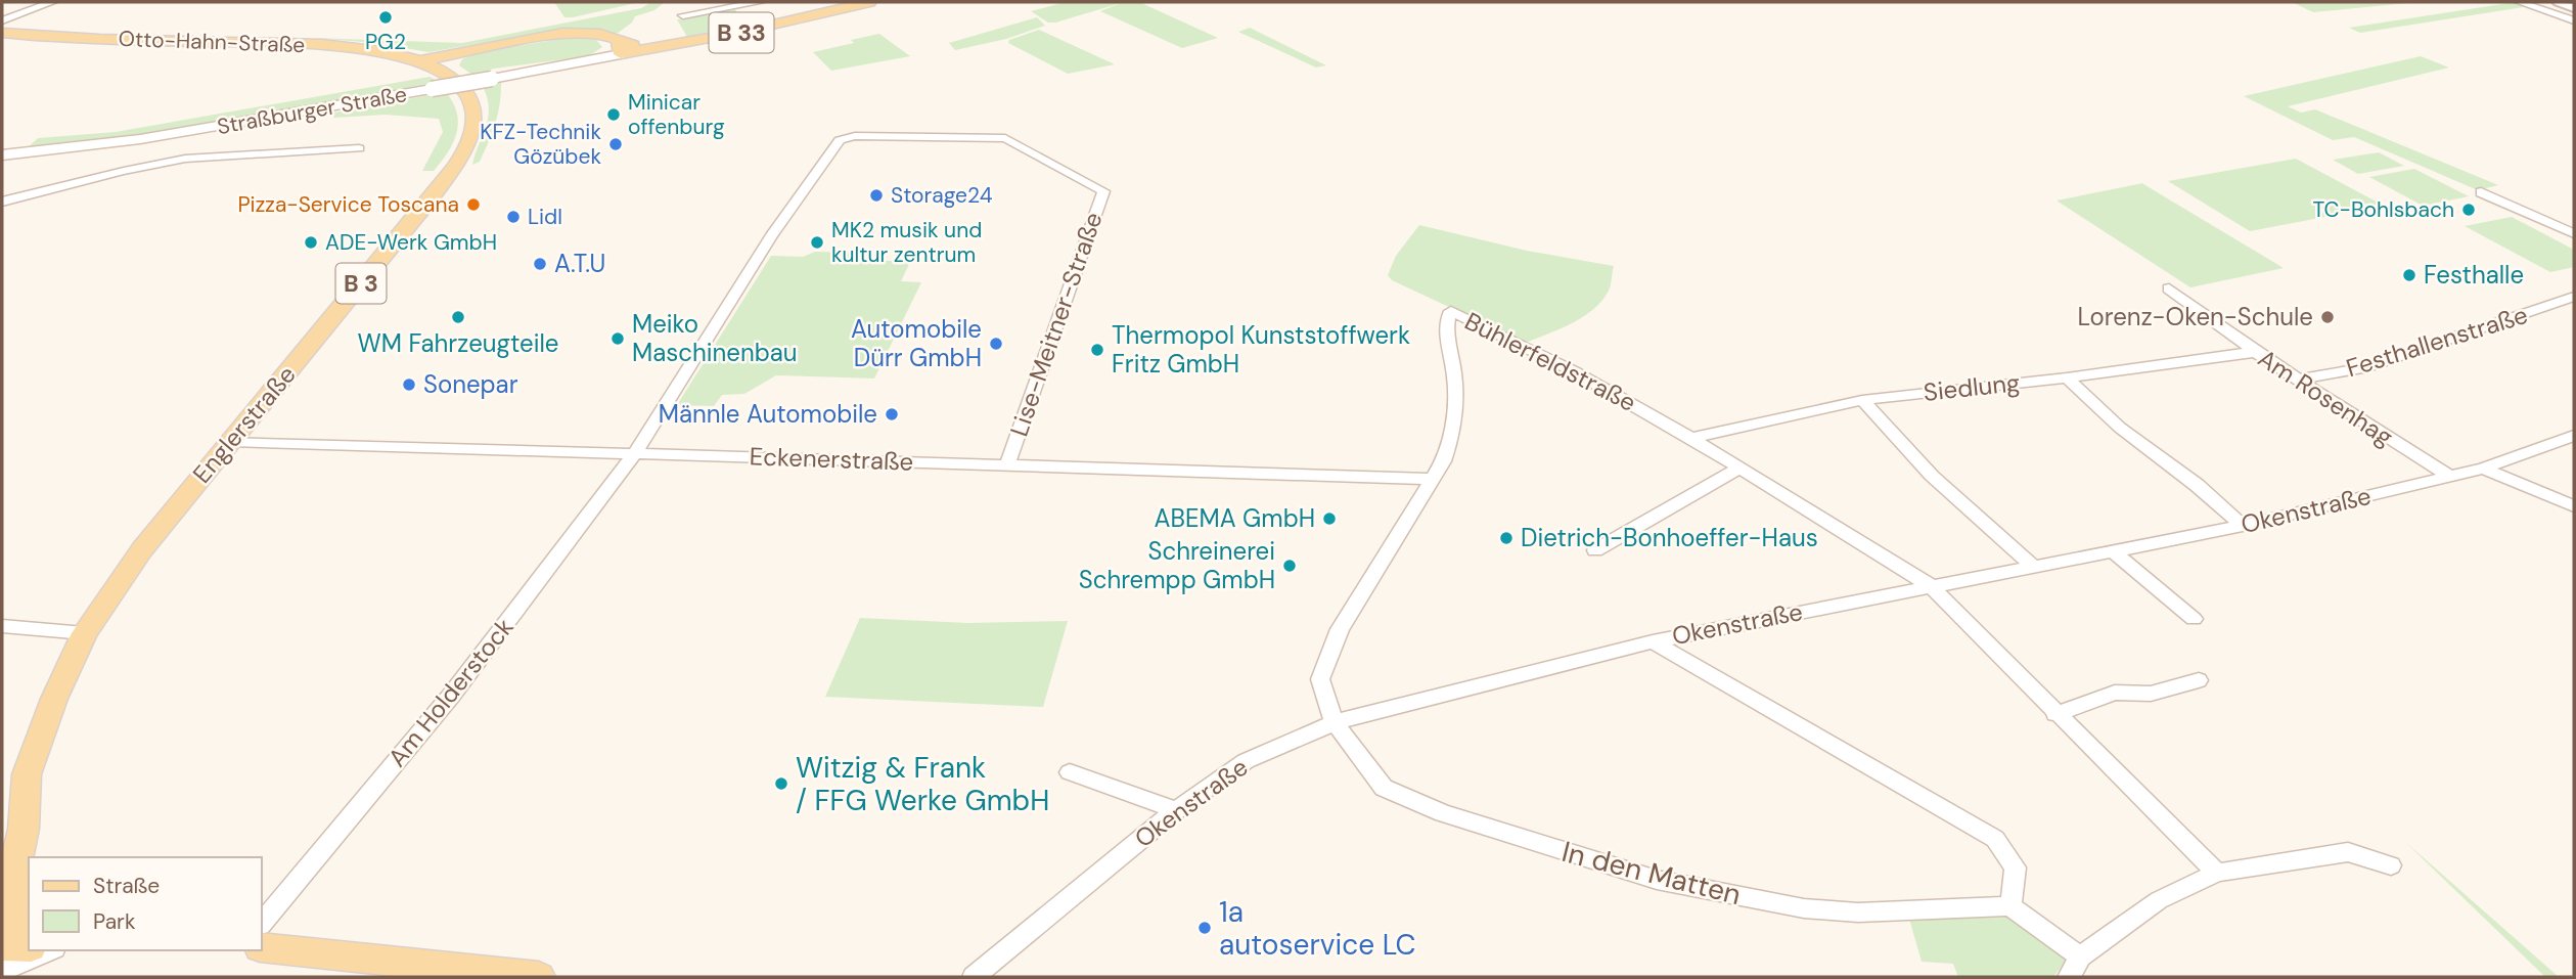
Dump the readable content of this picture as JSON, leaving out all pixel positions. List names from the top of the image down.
{
  "streets": {
    "main road": [
      "B 33",
      "Otto-Hahn-Straße",
      "Straßburger Straße",
      "B 3",
      "Englerstraße"
    ],
    "street": [
      "Lise-Meitner-Straße",
      "Festhallenstraße",
      "Bühlerfeldstraße",
      "Siedlung",
      "Am Rosenhag",
      "Eckenerstraße",
      "Okenstraße",
      "Am Holderstock",
      "In den Matten"
    ]
  },
  "crossings": [
    ["B 33", "Straßburger Straße"],
    ["Otto-Hahn-Straße", "Englerstraße"],
    ["B 3", "Englerstraße"],
    ["Lise-Meitner-Straße", "Eckenerstraße"],
    ["Lise-Meitner-Straße", "Am Holderstock"],
    ["Festhallenstraße", "Am Rosenhag"],
    ["Bühlerfeldstraße", "Siedlung"],
    ["Bühlerfeldstraße", "Eckenerstraße"],
    ["Bühlerfeldstraße", "Okenstraße"],
    ["Bühlerfeldstraße", "In den Matten"],
    ["Siedlung", "Am Rosenhag"],
    ["Am Rosenhag", "Okenstraße"],
    ["Englerstraße", "Eckenerstraße"],
    ["Eckenerstraße", "Am Holderstock"],
    ["Okenstraße", "In den Matten"]
  ],
  "places": [
    "PG2",
    "Minicar offenburg",
    "KFZ-Technik Gözübek",
    "Storage24",
    "Pizza-Service Toscana",
    "TC-Bohlsbach",
    "Lidl",
    "ADE-Werk GmbH",
    "MK2 musik und kultur zentrum",
    "A.T.U",
    "Festhalle",
    "WM Fahrzeugteile",
    "Lorenz-Oken-Schule",
    "Meiko Maschinenbau",
    "Automobile Dürr GmbH",
    "Thermopol Kunststoffwerk Fritz GmbH",
    "Sonepar",
    "Männle Automobile",
    "ABEMA GmbH",
    "Dietrich-Bonhoeffer-Haus",
    "Schreinerei Schrempp GmbH",
    "Witzig & Frank / FFG Werke GmbH",
    "1a autoservice LC"
  ],
  "legend": ["Straße", "Park"]
}
